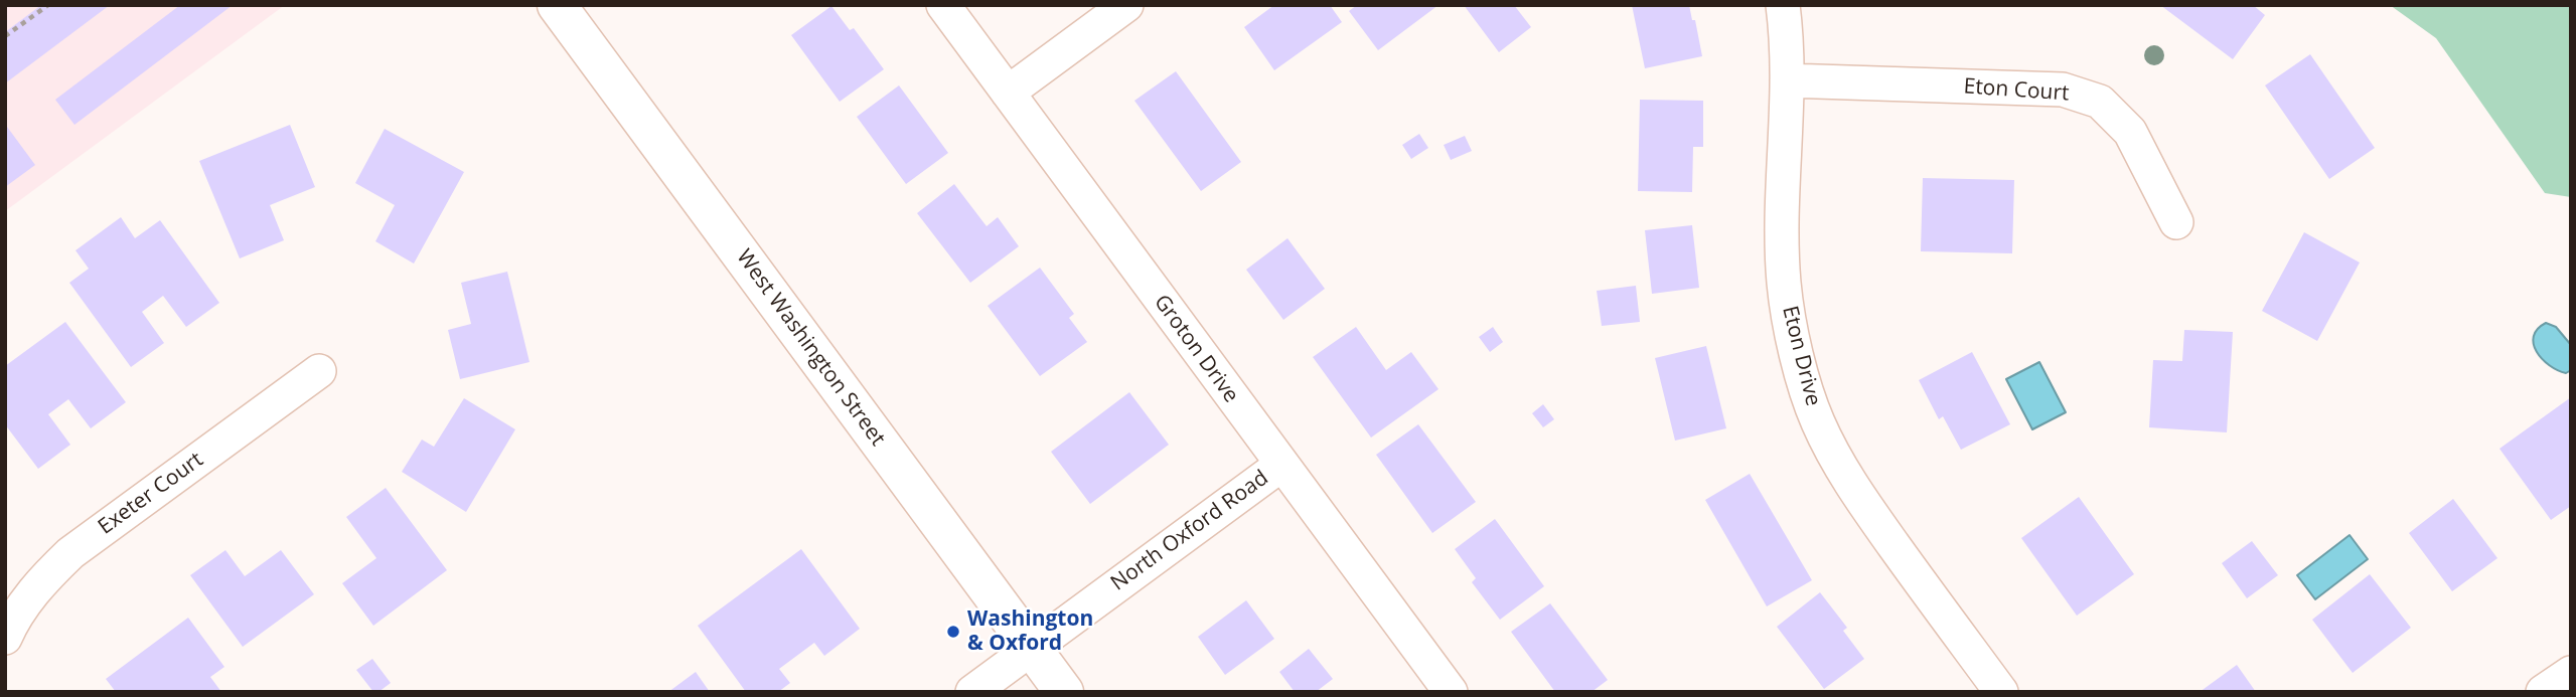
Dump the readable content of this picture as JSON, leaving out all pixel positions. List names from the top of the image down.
{
  "streets": {
    "street": [
      "Eton Court",
      "West Washington Street",
      "Groton Drive",
      "Eton Drive",
      "Exeter Court",
      "North Oxford Road"
    ]
  },
  "crossings": [
    ["Eton Court", "Eton Drive"],
    ["West Washington Street", "North Oxford Road"],
    ["Groton Drive", "North Oxford Road"]
  ],
  "places": ["Washington & Oxford"]
}
